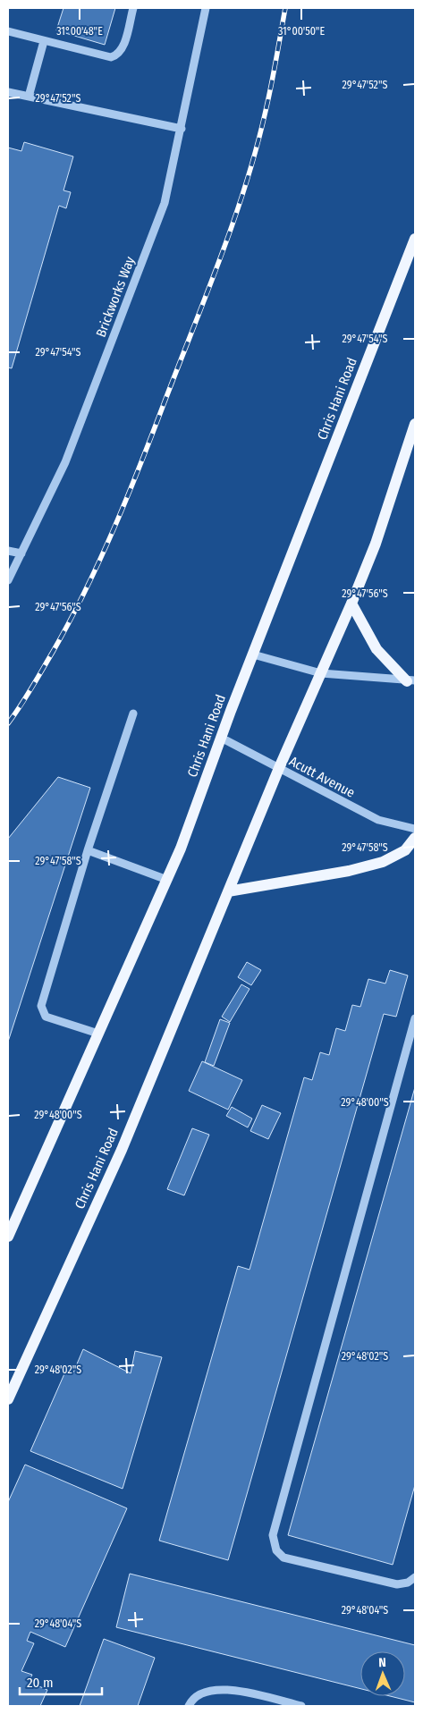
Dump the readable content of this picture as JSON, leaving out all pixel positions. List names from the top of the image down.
{
  "streets": {
    "main road": ["Chris Hani Road"],
    "street": ["Brickworks Way", "Acutt Avenue"]
  },
  "crossings": [
    ["Chris Hani Road", "Acutt Avenue"]
  ],
  "scale_bar": "20 m",
  "north": "top",
  "coordinates": [
    "31°00'48\"E",
    "31°00'50\"E",
    "29°47'52\"S",
    "29°47'54\"S",
    "29°47'56\"S",
    "29°47'58\"S",
    "29°48'00\"S",
    "29°48'02\"S",
    "29°48'04\"S"
  ]
}
